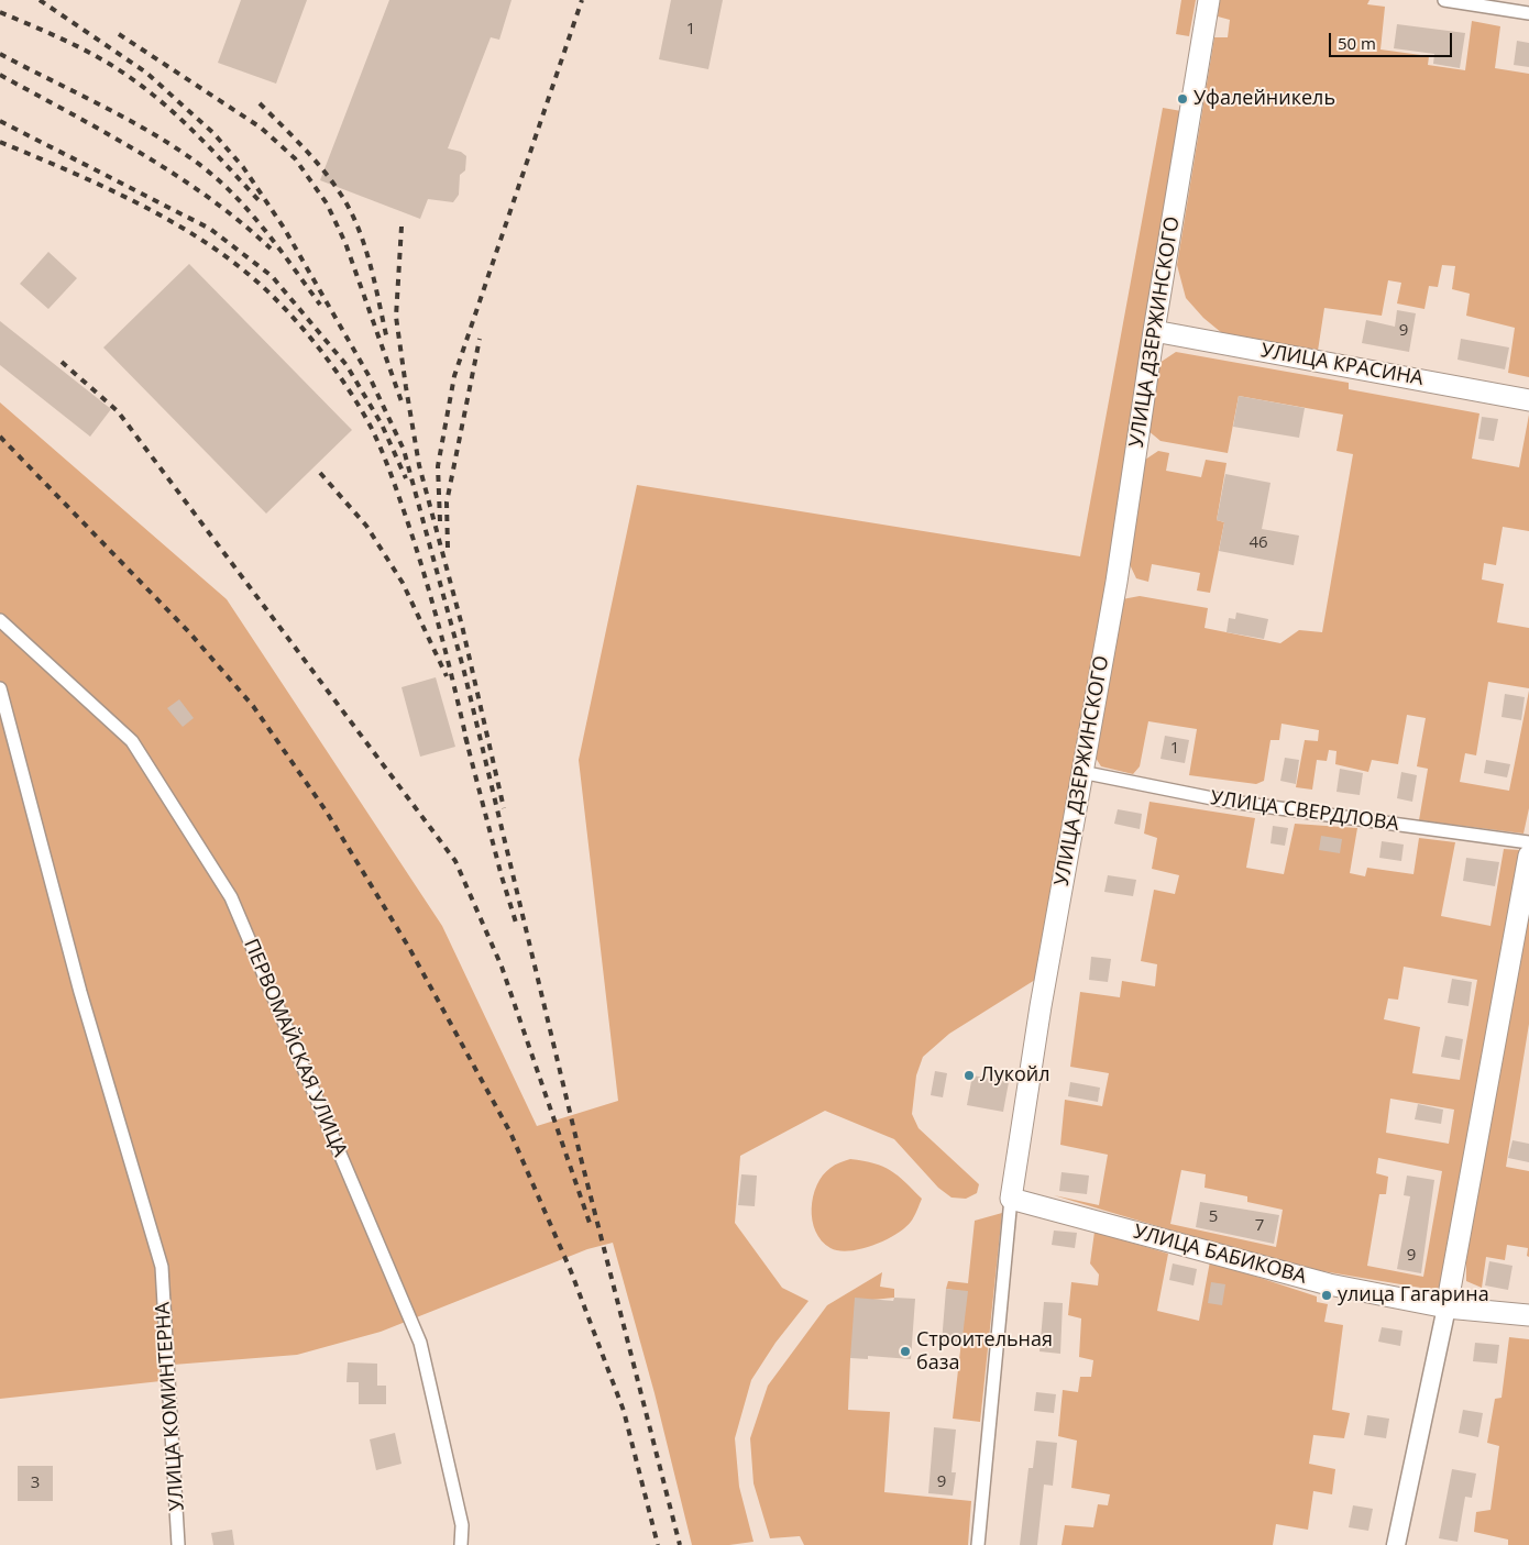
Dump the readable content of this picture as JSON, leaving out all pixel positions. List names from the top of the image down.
{
  "streets": {
    "main road": ["УЛИЦА ДЗЕРЖИНСКОГО", "УЛИЦА КРАСИНА", "УЛИЦА БАБИКОВА"],
    "street": ["УЛИЦА СВЕРДЛОВА", "ПЕРВОМАЙСКАЯ УЛИЦА", "УЛИЦА КОМИНТЕРНА"]
  },
  "crossings": [
    ["УЛИЦА ДЗЕРЖИНСКОГО", "УЛИЦА КРАСИНА"],
    ["УЛИЦА ДЗЕРЖИНСКОГО", "УЛИЦА СВЕРДЛОВА"],
    ["УЛИЦА ДЗЕРЖИНСКОГО", "УЛИЦА БАБИКОВА"]
  ],
  "places": [
    "Уфалейникель",
    "Лукойл",
    "улица Гагарина",
    "Строительная база"
  ],
  "house_numbers": [
    "1",
    "9",
    "46",
    "1",
    "5",
    "7",
    "9",
    "9",
    "3"
  ],
  "scale_bar": "50 m"
}
